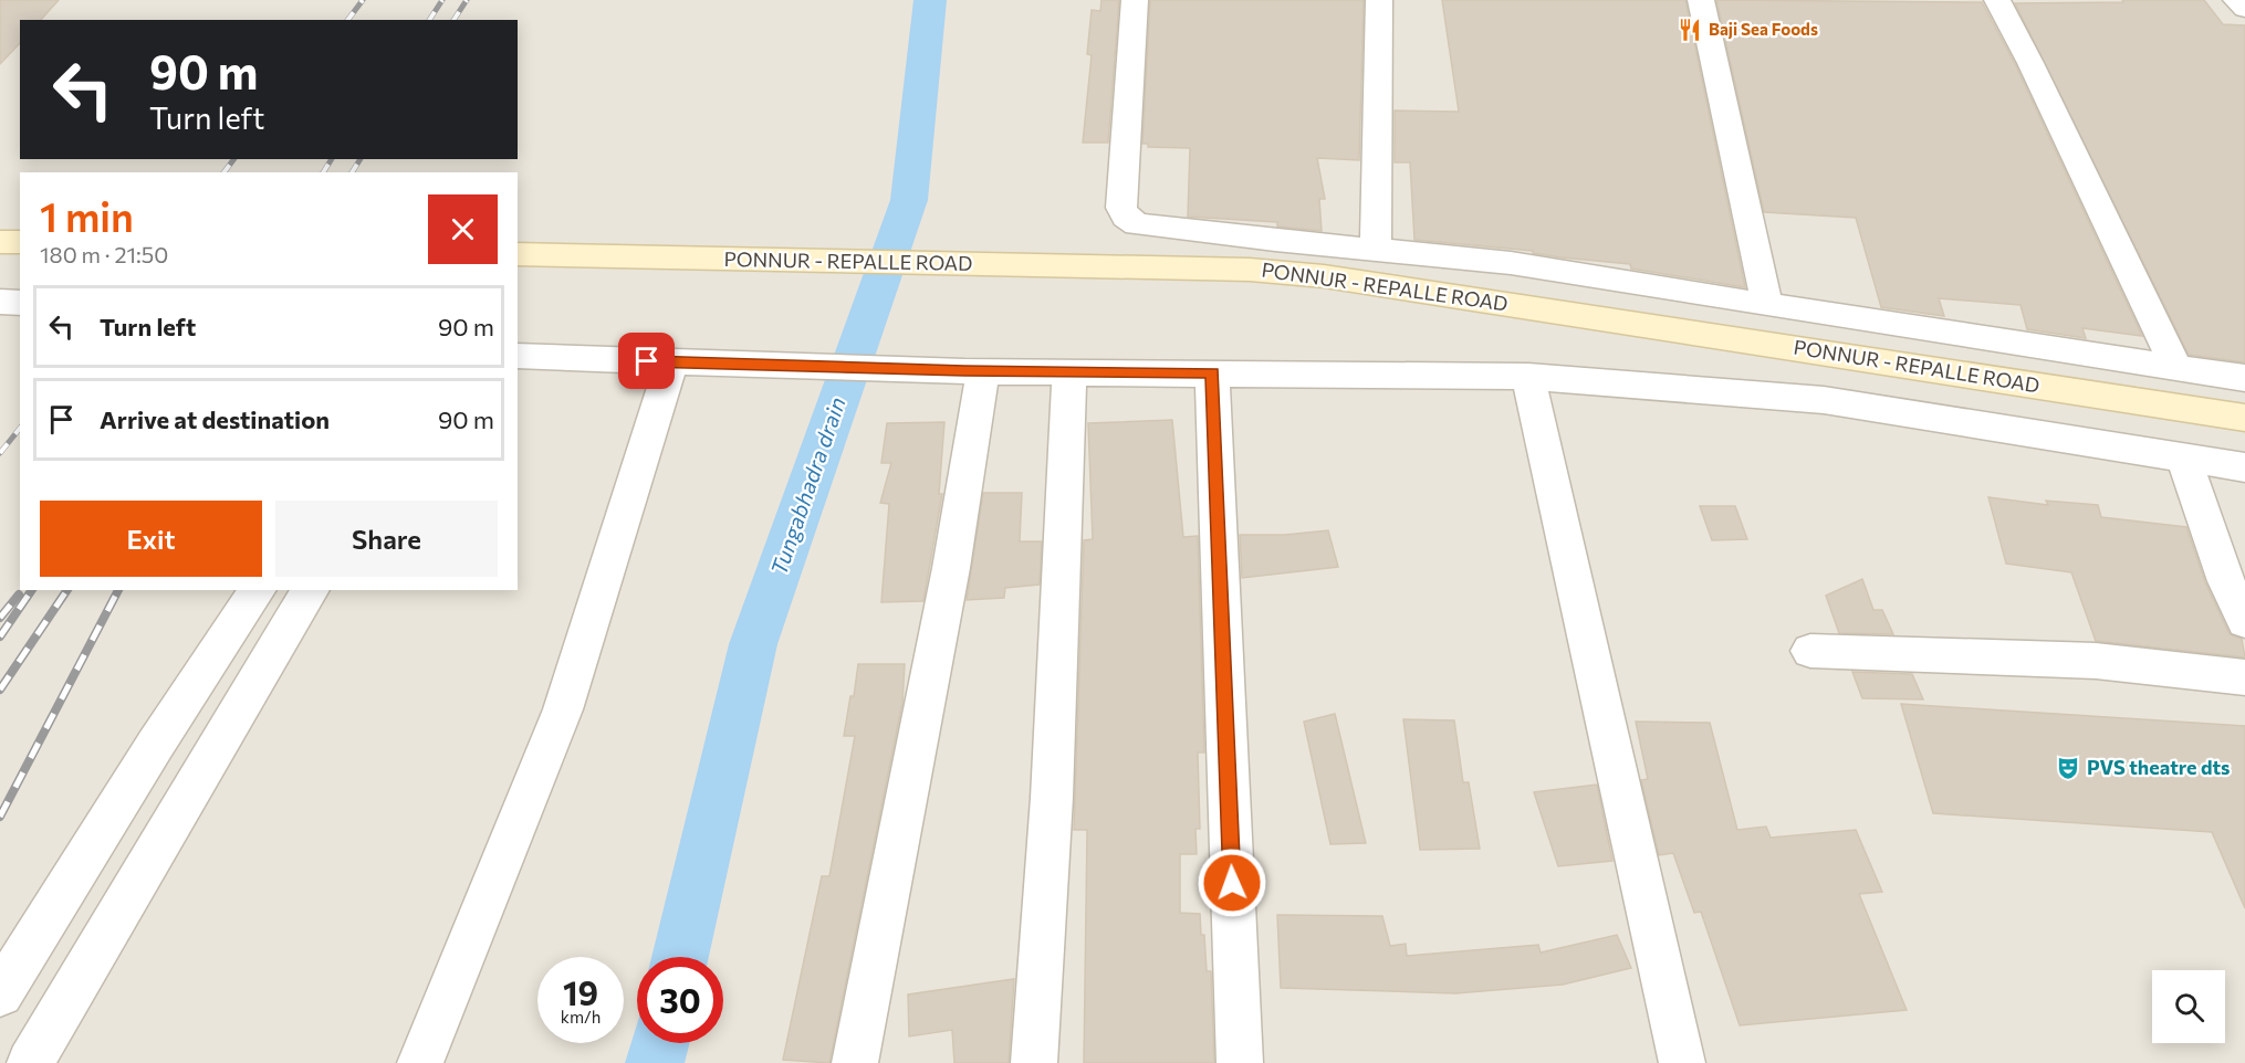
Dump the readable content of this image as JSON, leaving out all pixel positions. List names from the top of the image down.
{
  "streets": {
    "main road": ["PONNUR - REPALLE ROAD"]
  },
  "water": ["Tungabhadra drain"],
  "places": {
    "restaurant": ["Baji Sea Foods"],
    "theatre": ["PVS theatre dts"]
  },
  "page": {
    "turn": ["90 m", "Turn left"],
    "heading": ["1 min", "180 m · 21:50"],
    "list": [
      {
        "name": "Turn left",
        "value": "90 m"
      },
      {
        "name": "Arrive at destination",
        "value": "90 m"
      }
    ],
    "buttons": ["Exit", "Share"],
    "speed": "19 km/h",
    "limit": "30"
  }
}
